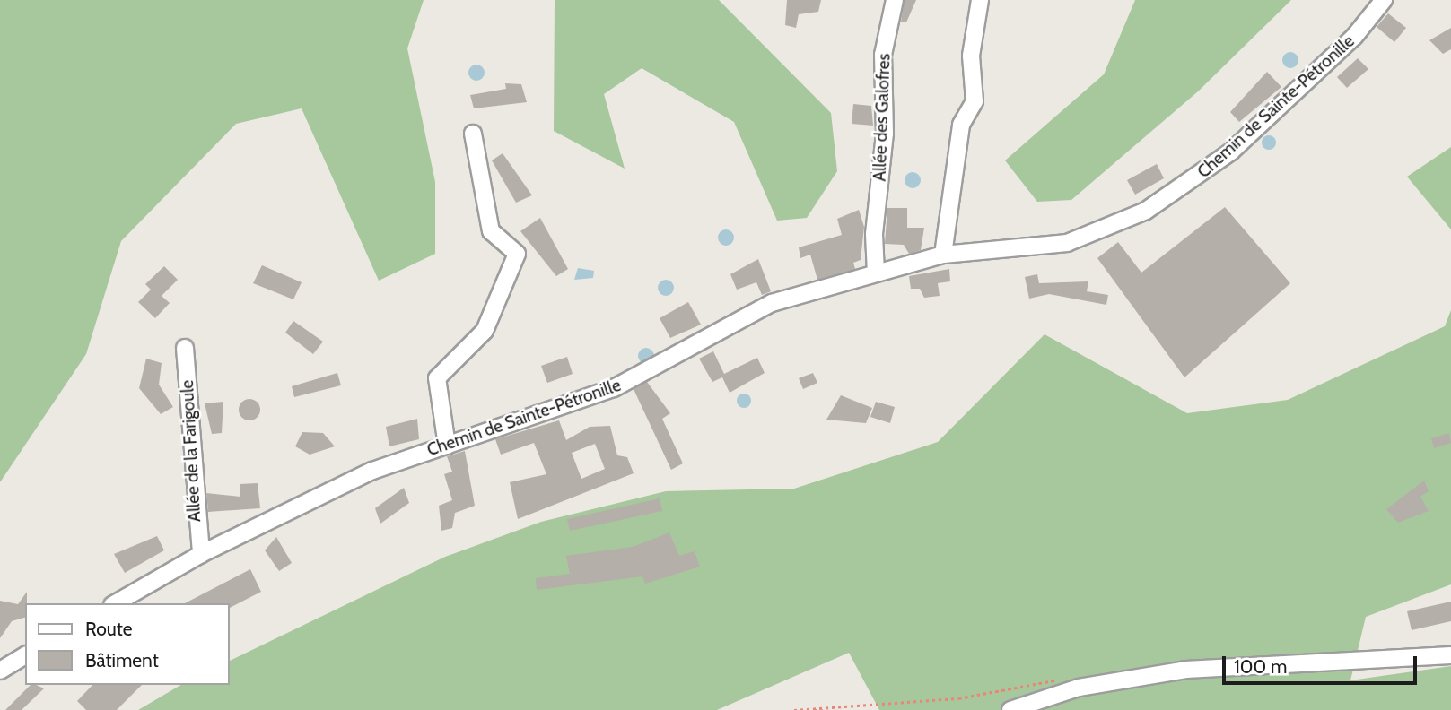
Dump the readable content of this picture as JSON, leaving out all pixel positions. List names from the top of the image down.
{
  "streets": {
    "street": ["Chemin de Sainte-Pétronille", "Allée des Galofres", "Allée de la Farigoule"]
  },
  "crossings": [
    ["Chemin de Sainte-Pétronille", "Allée des Galofres"],
    ["Chemin de Sainte-Pétronille", "Allée de la Farigoule"]
  ],
  "legend": ["Route", "Bâtiment"],
  "scale_bar": "100 m"
}
